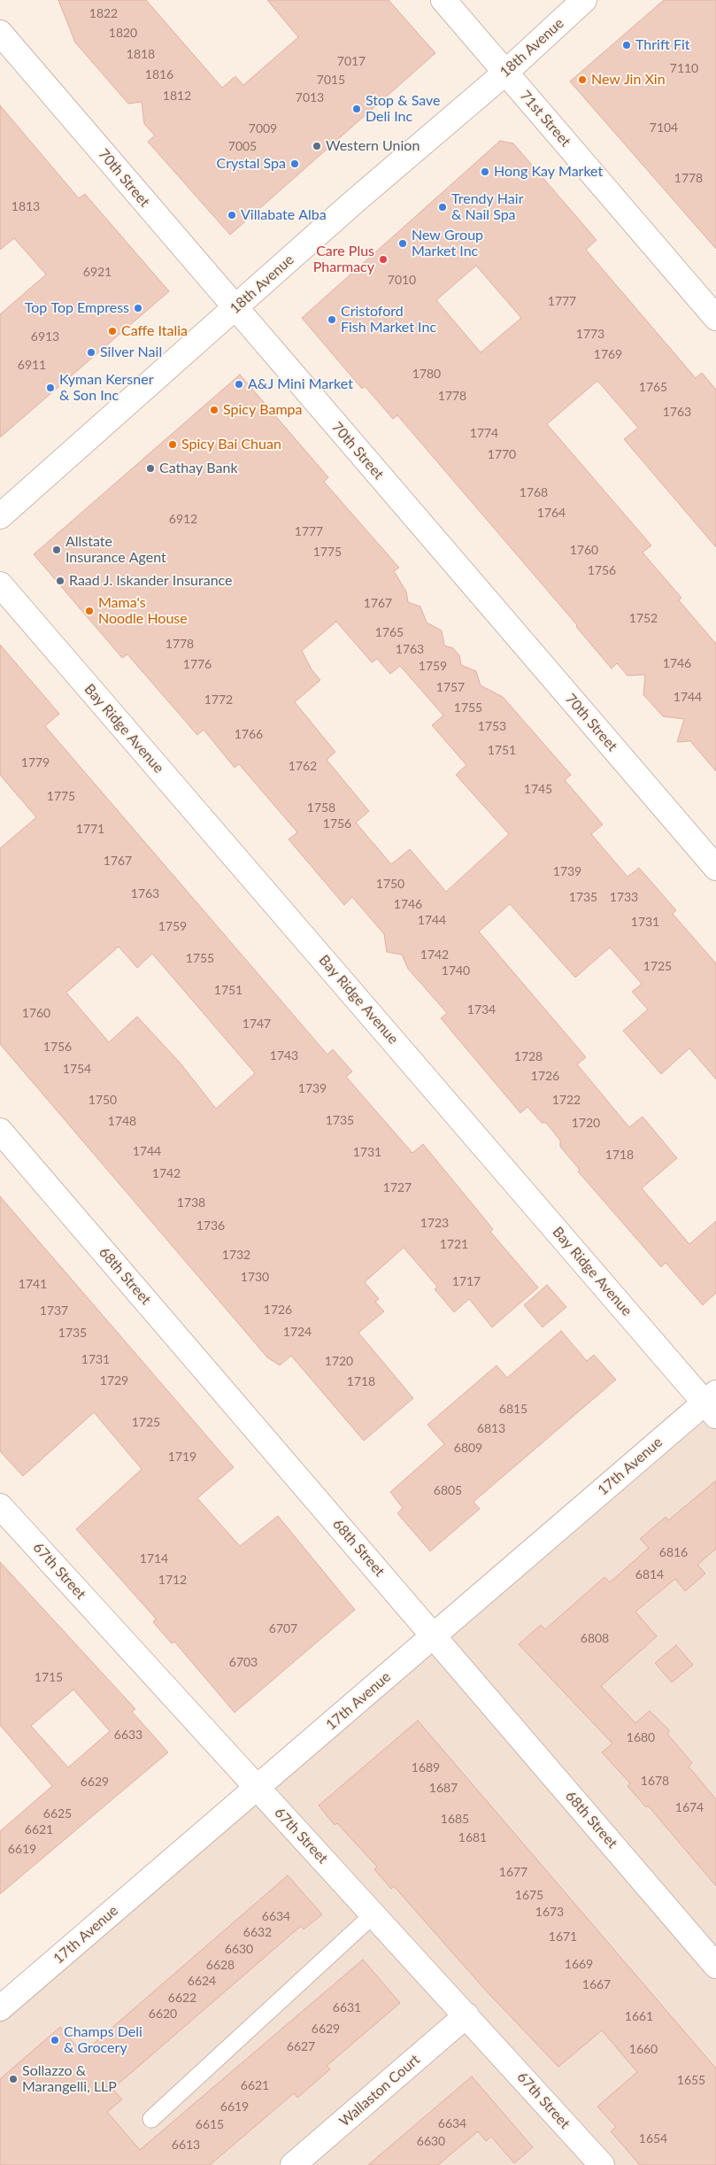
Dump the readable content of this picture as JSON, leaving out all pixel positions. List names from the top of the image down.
{
  "streets": {
    "street": [
      "18th Avenue",
      "71st Street",
      "70th Street",
      "Bay Ridge Avenue",
      "68th Street",
      "17th Avenue",
      "67th Street",
      "Wallaston Court"
    ]
  },
  "crossings": [
    ["18th Avenue", "71st Street"],
    ["18th Avenue", "70th Street"],
    ["Bay Ridge Avenue", "17th Avenue"],
    ["68th Street", "17th Avenue"],
    ["17th Avenue", "67th Street"],
    ["67th Street", "Wallaston Court"]
  ],
  "places": [
    "Thrift Fit",
    "New Jin Xin",
    "Stop & Save Deli Inc",
    "Western Union",
    "Crystal Spa",
    "Hong Kay Market",
    "Trendy Hair & Nail Spa",
    "Villabate Alba",
    "New Group Market Inc",
    "Care Plus Pharmacy",
    "Top Top Empress",
    "Cristoford Fish Market Inc",
    "Caffe Italia",
    "Silver Nail",
    "A&J Mini Market",
    "Kyman Kersner & Son Inc",
    "Spicy Bampa",
    "Spicy Bai Chuan",
    "Cathay Bank",
    "Allstate Insurance Agent",
    "Raad J. Iskander Insurance",
    "Mama's Noodle House",
    "Champs Deli & Grocery",
    "Sollazzo & Marangelli, LLP"
  ],
  "house_numbers": [
    "1822",
    "1820",
    "1818",
    "7017",
    "7110",
    "1816",
    "7015",
    "1812",
    "7013",
    "7104",
    "7009",
    "7005",
    "1778",
    "1813",
    "6921",
    "7010",
    "1777",
    "1773",
    "6913",
    "1769",
    "6911",
    "1780",
    "1765",
    "1778",
    "1763",
    "1774",
    "1770",
    "1768",
    "1764",
    "6912",
    "1777",
    "1760",
    "1775",
    "1756",
    "1767",
    "1752",
    "1765",
    "1778",
    "1763",
    "1746",
    "1776",
    "1759",
    "1757",
    "1744",
    "1772",
    "1755",
    "1753",
    "1766",
    "1751",
    "1779",
    "1762",
    "1745",
    "1775",
    "1758",
    "1756",
    "1771",
    "1767",
    "1739",
    "1750",
    "1763",
    "1735",
    "1733",
    "1746",
    "1744",
    "1731",
    "1759",
    "1742",
    "1755",
    "1725",
    "1740",
    "1751",
    "1734",
    "1760",
    "1747",
    "1756",
    "1743",
    "1728",
    "1754",
    "1726",
    "1739",
    "1750",
    "1722",
    "1735",
    "1748",
    "1720",
    "1744",
    "1731",
    "1718",
    "1742",
    "1727",
    "1738",
    "1723",
    "1736",
    "1721",
    "1732",
    "1730",
    "1717",
    "1741",
    "1726",
    "1737",
    "1724",
    "1735",
    "1731",
    "1720",
    "1729",
    "1718",
    "6815",
    "1725",
    "6813",
    "6809",
    "1719",
    "6805",
    "6816",
    "1714",
    "6814",
    "1712",
    "6707",
    "6808",
    "6703",
    "1715",
    "6633",
    "1680",
    "1689",
    "1678",
    "6629",
    "1687",
    "1674",
    "6625",
    "1685",
    "6621",
    "1681",
    "6619",
    "1677",
    "1675",
    "1673",
    "6634",
    "6632",
    "1671",
    "6630",
    "1669",
    "6628",
    "6624",
    "1667",
    "6622",
    "6631",
    "6620",
    "1661",
    "6629",
    "6627",
    "1660",
    "1655",
    "6621",
    "6619",
    "6634",
    "6615",
    "1654",
    "6630",
    "6613"
  ]
}
